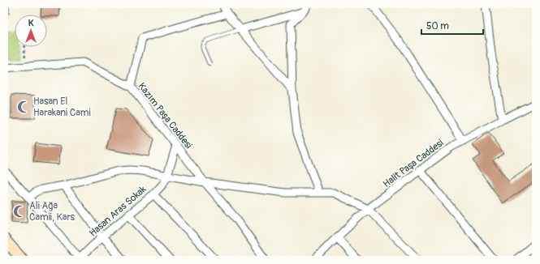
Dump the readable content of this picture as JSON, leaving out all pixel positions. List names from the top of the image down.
{
  "streets": {
    "street": ["Kazım Paşa Caddesi", "Halit Paşa Caddesi", "Hasan Aras Sokak"]
  },
  "crossings": [
    ["Kazım Paşa Caddesi", "Hasan Aras Sokak"]
  ],
  "places": {
    "mosque": ["Hasan El Harakani Cami", "Ali Ağa Camii, Kars"]
  },
  "scale_bar": "50 m",
  "north": "top"
}
